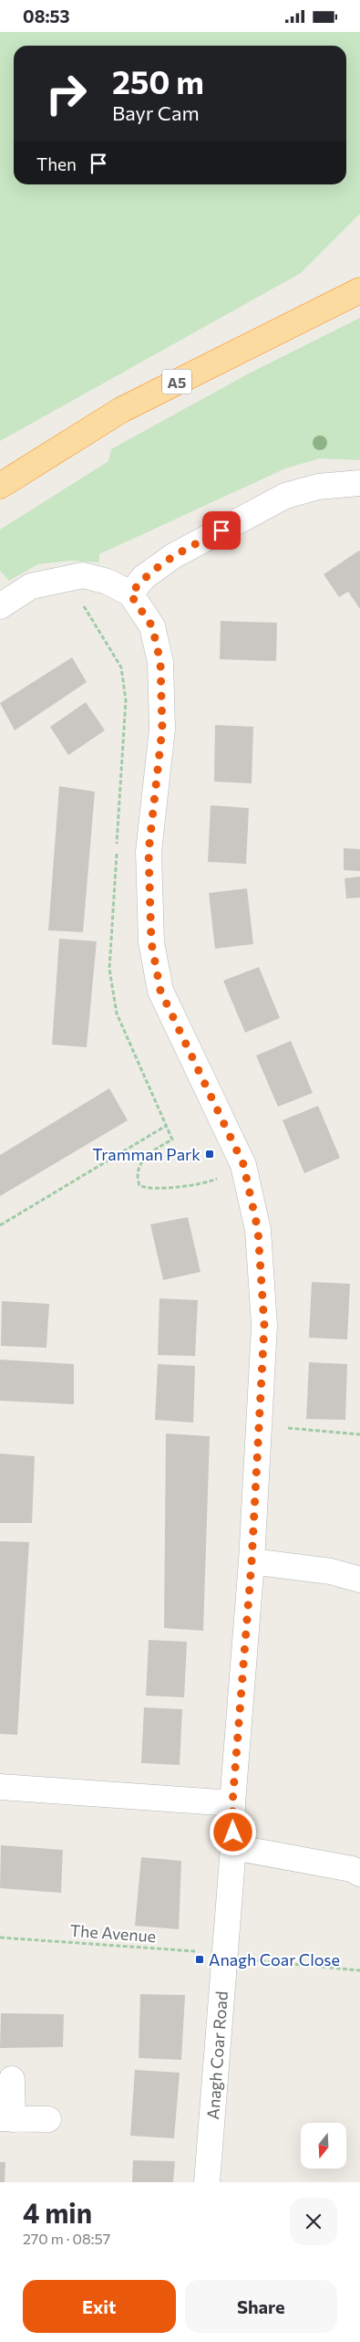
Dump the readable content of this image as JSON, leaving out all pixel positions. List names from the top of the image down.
{
  "streets": {
    "highway": ["A5"],
    "street": ["Anagh Coar Road"],
    "path": ["The Avenue"]
  },
  "crossings": [
    ["The Avenue", "Anagh Coar Road"]
  ],
  "places": {
    "transit": ["Tramman Park", "Anagh Coar Close"]
  },
  "north": "bottom",
  "page": {
    "status": "08:53",
    "turn": ["250 m", "Bayr Cam"],
    "then": "Then",
    "heading": ["4 min", "270 m · 08:57"],
    "buttons": ["Exit", "Share"]
  }
}
